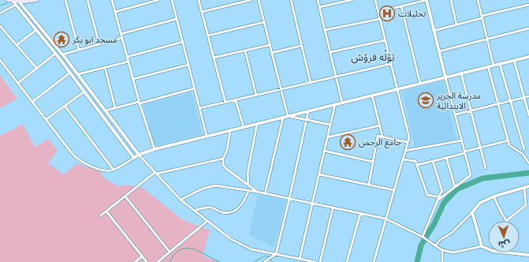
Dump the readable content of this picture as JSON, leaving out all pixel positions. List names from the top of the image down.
{
  "districts": ["تۆڵە فرۆش"],
  "places": {
    "hospital": ["تحلیلات"],
    "temple": ["مسجد ابو بكر", "جامع الرحمن"],
    "school or university": ["مدرسة الجرير الابتدائية"]
  },
  "north": "bottom"
}
